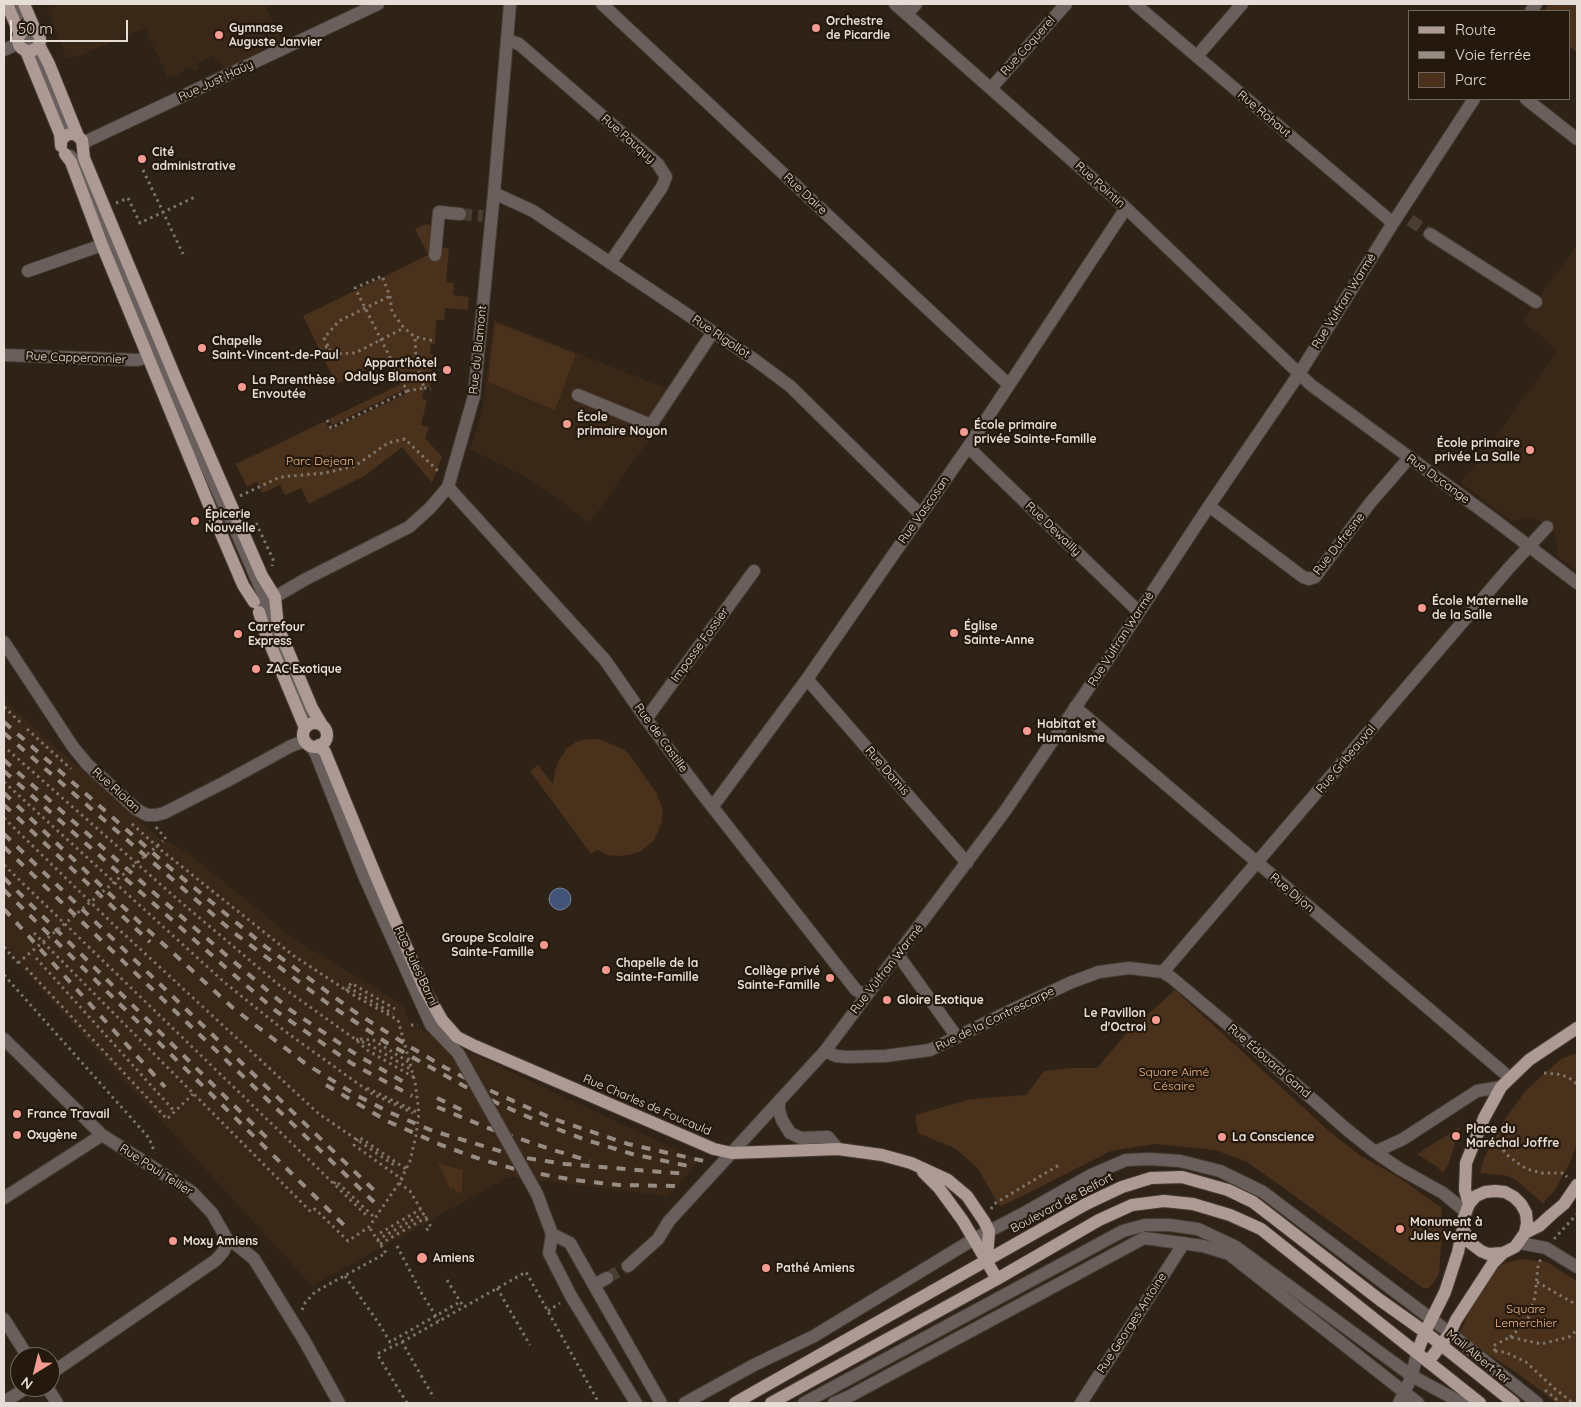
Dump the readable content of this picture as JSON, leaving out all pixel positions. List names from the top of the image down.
{
  "streets": {
    "main road": [
      "Rue Jules Barni",
      "Rue Charles de Foucauld",
      "Boulevard de Belfort",
      "Mail Albert 1er"
    ],
    "street": [
      "Rue Coquerel",
      "Rue Just Haüy",
      "Rue Rohaut",
      "Rue Pauquy",
      "Rue Pointin",
      "Rue Daire",
      "Rue Vulfran Warmé",
      "Rue Rigollot",
      "Rue du Blamont",
      "Rue Capperonnier",
      "Rue Ducange",
      "Rue Vascosan",
      "Rue Dewailly",
      "Rue Dufresne",
      "Impasse Fossier",
      "Rue de Castille",
      "Rue Gribeauval",
      "Rue Damis",
      "Rue Riolan",
      "Rue Dijon",
      "Rue de la Contrescarpe",
      "Rue Édouard Gand",
      "Rue Paul Tellier",
      "Rue Georges Antoine"
    ]
  },
  "crossings": [
    ["Rue Coquerel", "Rue Pointin"],
    ["Rue Rohaut", "Rue Vulfran Warmé"],
    ["Rue Pauquy", "Rue Rigollot"],
    ["Rue Pauquy", "Rue du Blamont"],
    ["Rue Pointin", "Rue Vulfran Warmé"],
    ["Rue Pointin", "Rue Ducange"],
    ["Rue Pointin", "Rue Vascosan"],
    ["Rue Daire", "Rue Vascosan"],
    ["Rue Vulfran Warmé", "Rue Ducange"],
    ["Rue Vulfran Warmé", "Rue Dewailly"],
    ["Rue Vulfran Warmé", "Rue Dufresne"],
    ["Rue Vulfran Warmé", "Rue de Castille"],
    ["Rue Vulfran Warmé", "Rue Damis"],
    ["Rue Vulfran Warmé", "Rue Dijon"],
    ["Rue Vulfran Warmé", "Rue de la Contrescarpe"],
    ["Rue Vulfran Warmé", "Rue Charles de Foucauld"],
    ["Rue Rigollot", "Rue du Blamont"],
    ["Rue Rigollot", "Rue Vascosan"],
    ["Rue du Blamont", "Rue de Castille"],
    ["Rue Ducange", "Rue Dufresne"],
    ["Rue Ducange", "Rue Gribeauval"],
    ["Rue Vascosan", "Rue Dewailly"],
    ["Rue Vascosan", "Rue de Castille"],
    ["Rue Vascosan", "Rue Damis"],
    ["Impasse Fossier", "Rue de Castille"],
    ["Rue Gribeauval", "Rue Dijon"],
    ["Rue Gribeauval", "Rue de la Contrescarpe"],
    ["Rue Gribeauval", "Rue Édouard Gand"],
    ["Rue Riolan", "Rue Jules Barni"],
    ["Rue Jules Barni", "Rue Charles de Foucauld"],
    ["Rue de la Contrescarpe", "Rue Édouard Gand"],
    ["Boulevard de Belfort", "Mail Albert 1er"]
  ],
  "parks": ["Parc Dejean", "Square Aimé Césaire", "Square Lemerchier"],
  "places": [
    "Orchestre de Picardie",
    "Gymnase Auguste Janvier",
    "Cité administrative",
    "Chapelle Saint-Vincent-de-Paul",
    "Appart'hôtel Odalys Blamont",
    "La Parenthèse Envoutée",
    "École primaire Noyon",
    "École primaire privée Sainte-Famille",
    "École primaire privée La Salle",
    "Épicerie Nouvelle",
    "École Maternelle de la Salle",
    "Église Sainte-Anne",
    "Carrefour Express",
    "ZAC Exotique",
    "Habitat et Humanisme",
    "Groupe Scolaire Sainte-Famille",
    "Chapelle de la Sainte-Famille",
    "Collège privé Sainte-Famille",
    "Gloire Exotique",
    "Le Pavillon d'Octroi",
    "France Travail",
    "Oxygène",
    "Place du Maréchal Joffre",
    "La Conscience",
    "Monument à Jules Verne",
    "Moxy Amiens",
    "Amiens",
    "Pathé Amiens"
  ],
  "legend": ["Route", "Voie ferrée", "Parc"],
  "scale_bar": "50 m",
  "north": "bottom left"
}
